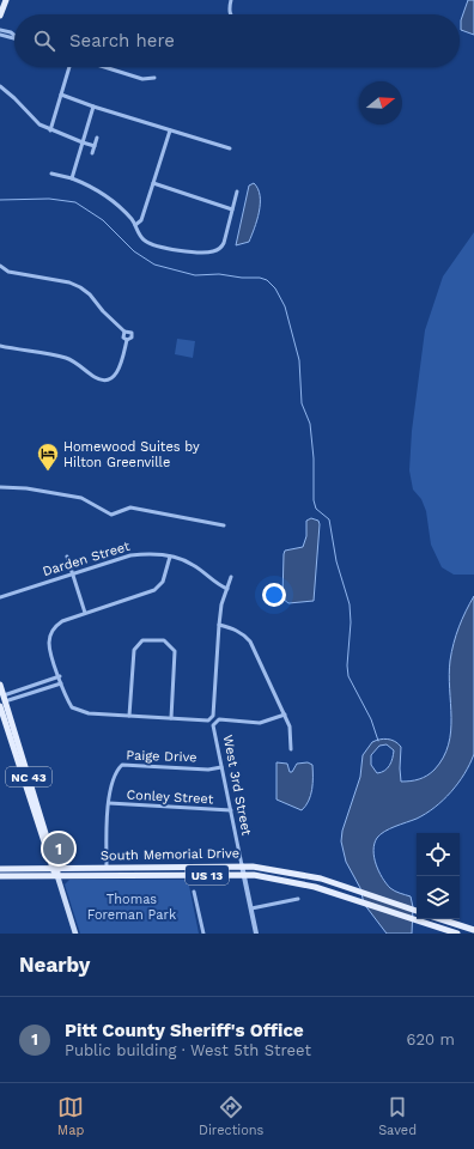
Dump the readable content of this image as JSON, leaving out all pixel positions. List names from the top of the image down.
{
  "streets": {
    "main road": ["NC 43", "South Memorial Drive", "US 13"],
    "street": [
      "Darden Street",
      "Paige Drive",
      "West 3rd Street",
      "Conley Street"
    ]
  },
  "crossings": [
    ["Paige Drive", "West 3rd Street"],
    ["Paige Drive", "Conley Street"],
    ["Paige Drive", "South Memorial Drive"],
    ["NC 43", "South Memorial Drive"],
    ["West 3rd Street", "Conley Street"],
    ["West 3rd Street", "South Memorial Drive"]
  ],
  "parks": ["Thomas Foreman Park"],
  "places": {
    "hotel": ["Homewood Suites by Hilton Greenville"]
  },
  "north": "right",
  "page": {
    "search": "Search here",
    "pins": "1",
    "heading": "Nearby",
    "list": [
      {
        "mark": "1",
        "name": "Pitt County Sheriff's Office",
        "note": "Public building · West 5th Street",
        "value": "620 m"
      }
    ],
    "nav": ["Map", "Directions", "Saved"]
  }
}
